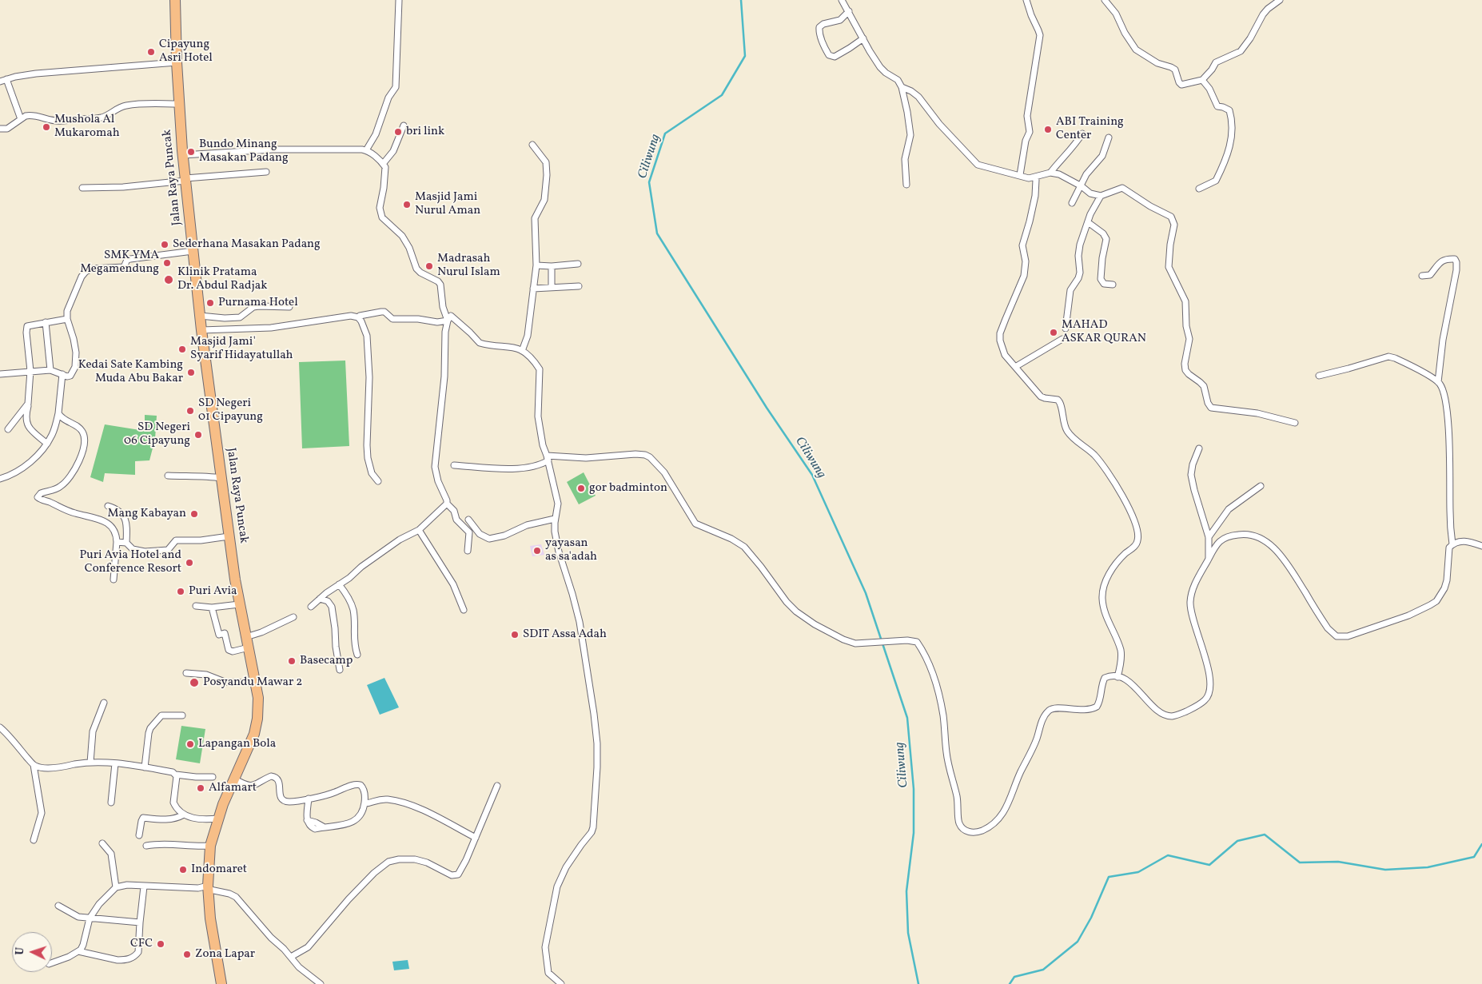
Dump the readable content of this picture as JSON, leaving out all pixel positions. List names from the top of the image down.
{
  "streets": {
    "highway": ["Jalan Raya Puncak"]
  },
  "water": ["Ciliwung"],
  "places": [
    "Cipayung Asri Hotel",
    "Mushola Al Mukaromah",
    "ABI Training Center",
    "bri link",
    "Bundo Minang Masakan Padang",
    "Masjid Jami Nurul Aman",
    "Sederhana Masakan Padang",
    "SMK YMA Megamendung",
    "Madrasah Nurul Islam",
    "Klinik Pratama Dr. Abdul Radjak",
    "Purnama Hotel",
    "MAHAD ASKAR QURAN",
    "Masjid Jami' Syarif Hidayatullah",
    "Kedai Sate Kambing Muda Abu Bakar",
    "SD Negeri 01 Cipayung",
    "SD Negeri 06 Cipayung",
    "gor badminton",
    "Mang Kabayan",
    "yayasan as sa'adah",
    "Puri Avia Hotel and Conference Resort",
    "Puri Avia",
    "SDIT Assa Adah",
    "Basecamp",
    "Posyandu Mawar 2",
    "Lapangan Bola",
    "Alfamart",
    "Indomaret",
    "CFC",
    "Zona Lapar"
  ],
  "north": "left"
}
